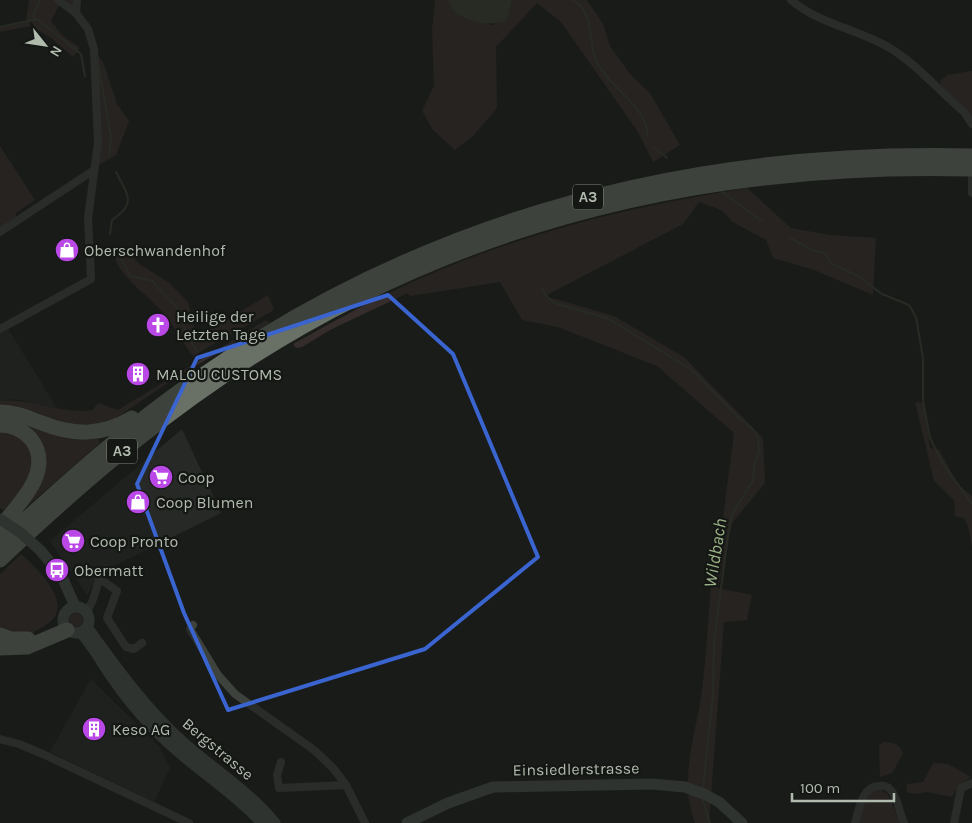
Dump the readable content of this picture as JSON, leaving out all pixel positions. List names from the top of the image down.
{
  "streets": {
    "highway": ["A3"],
    "main road": ["Bergstrasse", "Einsiedlerstrasse"]
  },
  "water": ["Wildbach"],
  "places": {
    "shop": ["Oberschwandenhof", "Coop Blumen"],
    "church": ["Heilige der Letzten Tage"],
    "building": ["MALOU CUSTOMS", "Keso AG"],
    "supermarket": ["Coop", "Coop Pronto"],
    "bus stop": ["Obermatt"]
  },
  "scale_bar": "100 m",
  "north": "bottom right"
}
